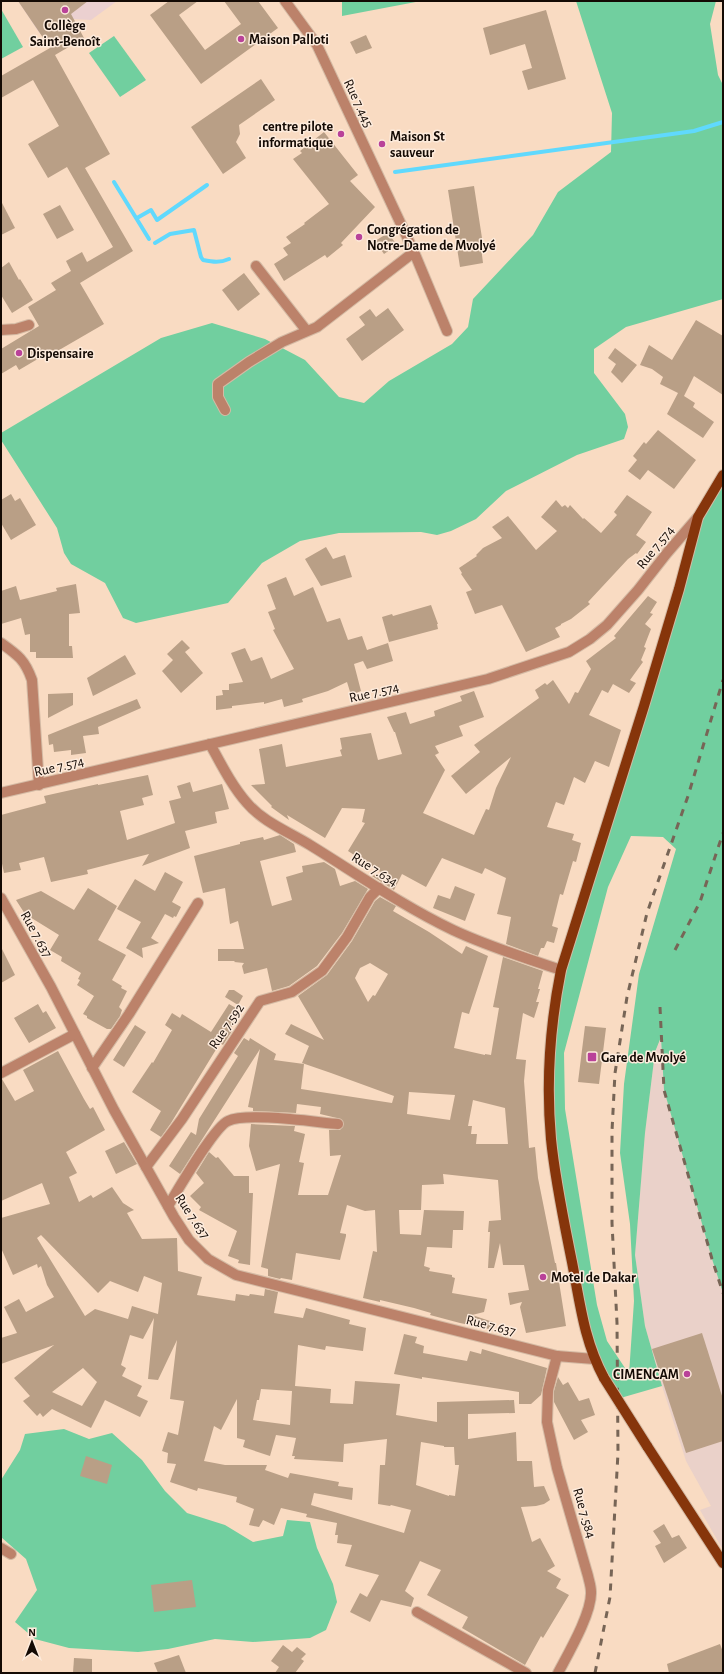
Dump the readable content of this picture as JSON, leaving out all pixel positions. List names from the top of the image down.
{
  "streets": {
    "street": [
      "Rue 7.445",
      "Rue 7.574",
      "Rue 7.634",
      "Rue 7.637",
      "Rue 7.592",
      "Rue 7.584"
    ]
  },
  "crossings": [
    ["Rue 7.574", "Rue 7.634"],
    ["Rue 7.634", "Rue 7.592"],
    ["Rue 7.637", "Rue 7.592"],
    ["Rue 7.637", "Rue 7.584"]
  ],
  "places": {
    "other": [
      "Collège Saint-Benoît",
      "Maison Palloti",
      "centre pilote informatique",
      "Maison St sauveur",
      "Congrégation de Notre-Dame de Mvolyé",
      "Dispensaire",
      "Motel de Dakar",
      "CIMENCAM"
    ],
    "transit": ["Gare de Mvolyé"]
  },
  "north": "top"
}
